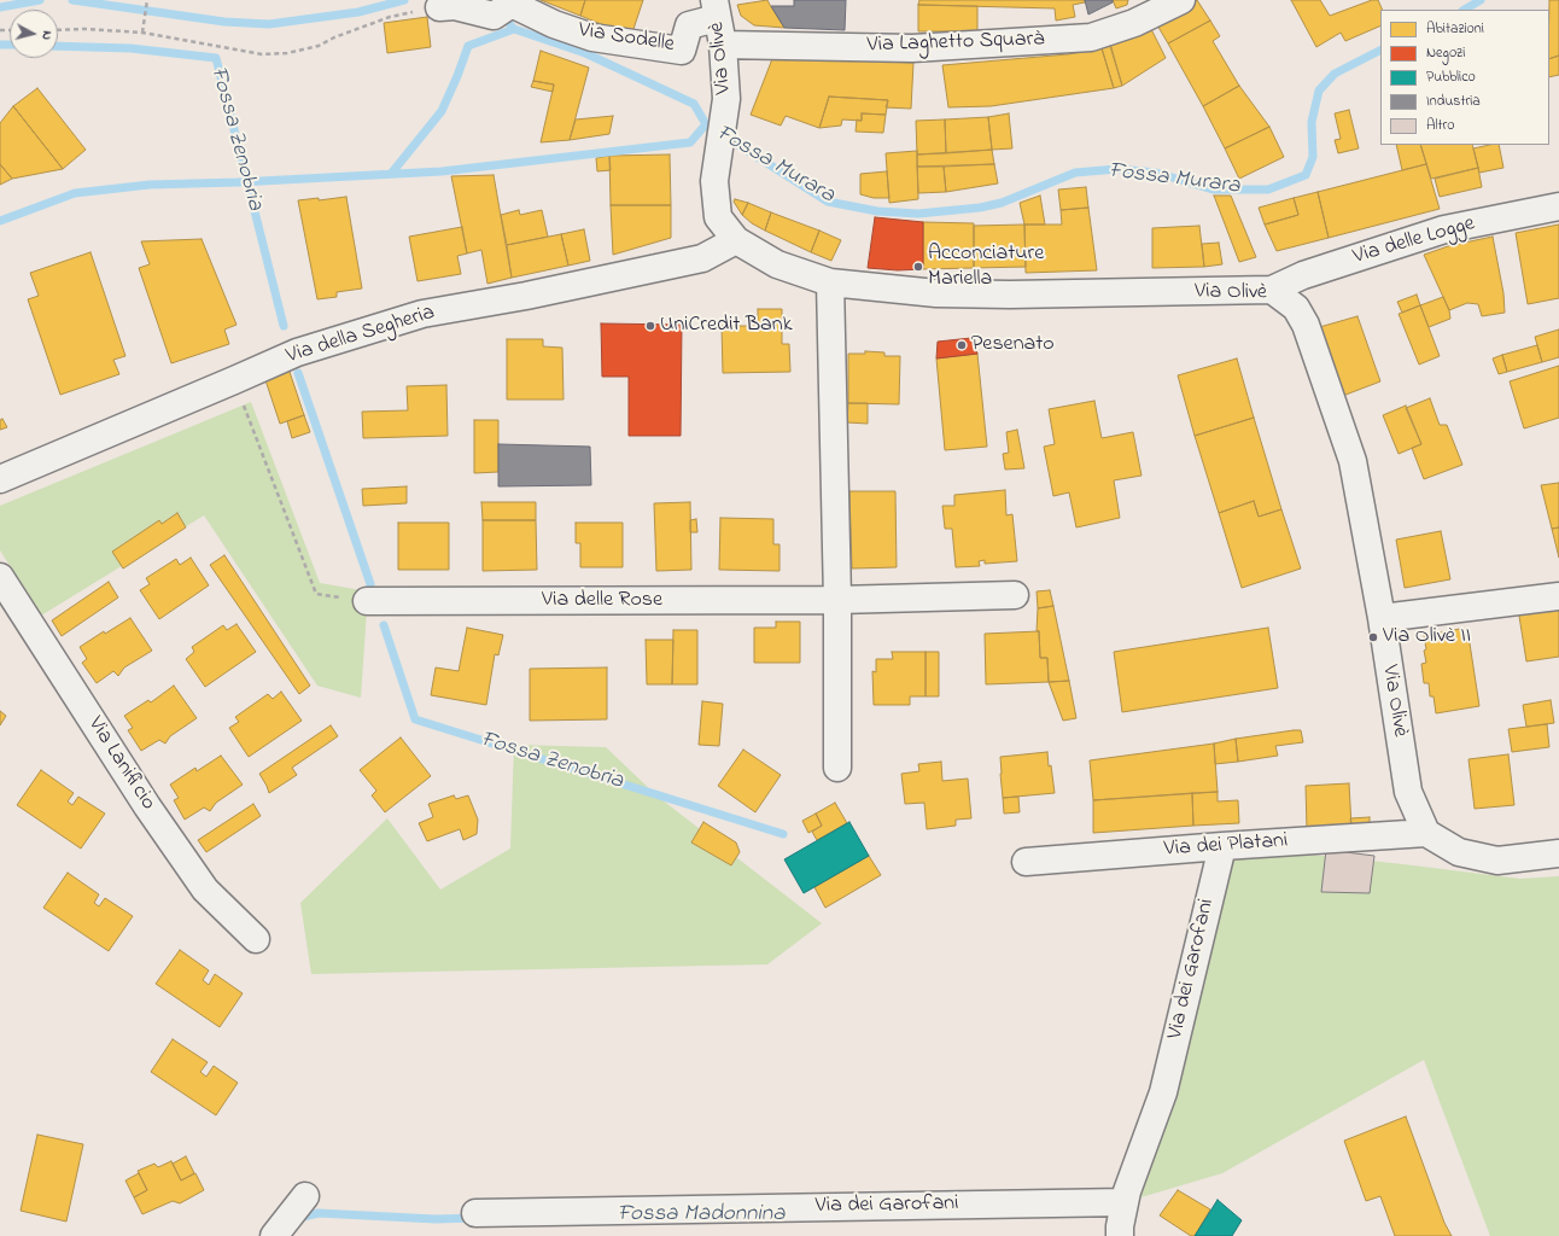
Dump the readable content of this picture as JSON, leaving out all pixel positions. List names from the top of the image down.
{
  "streets": {
    "street": [
      "Via Sodelle",
      "Via Laghetto Squarà",
      "Via Olivè",
      "Via delle Logge",
      "Via della Segheria",
      "Via delle Rose",
      "Via Lanificio",
      "Via dei Platani",
      "Via dei Garofani"
    ]
  },
  "crossings": [
    ["Via Sodelle", "Via Olivè"],
    ["Via Laghetto Squarà", "Via Olivè"],
    ["Via Olivè", "Via delle Logge"],
    ["Via Olivè", "Via della Segheria"],
    ["Via Olivè", "Via dei Platani"],
    ["Via dei Platani", "Via dei Garofani"]
  ],
  "water": ["Fossa Zenobria", "Fossa Murara", "Fossa Madonnina"],
  "places": [
    "Acconciature Mariella",
    "UniCredit Bank",
    "Pesenato",
    "Via Olivè II"
  ],
  "legend": [
    "Abitazioni",
    "Negozi",
    "Pubblico",
    "Industria",
    "Altro"
  ],
  "north": "right"
}
